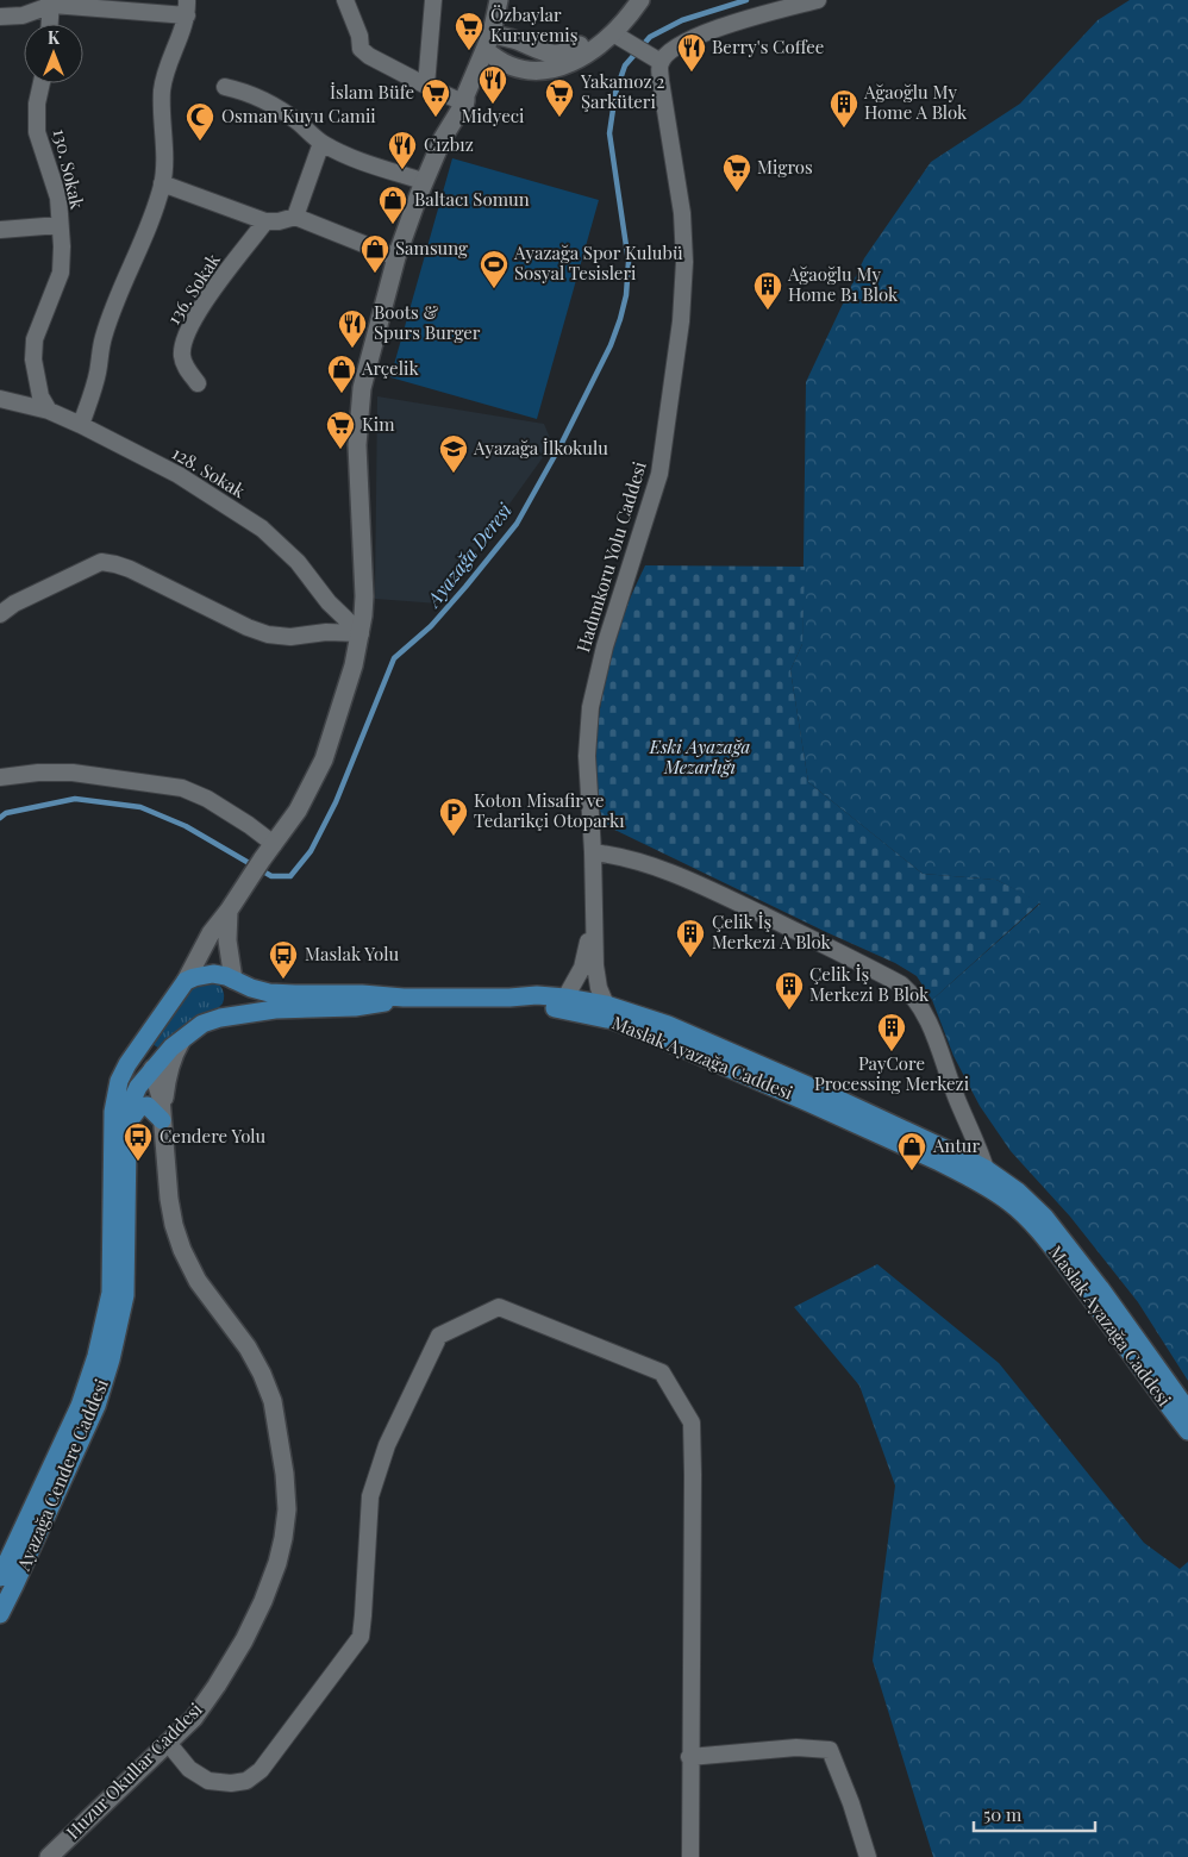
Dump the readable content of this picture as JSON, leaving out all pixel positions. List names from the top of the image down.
{
  "streets": {
    "main road": ["Maslak Ayazağa Caddesi", "Ayazağa Cendere Caddesi"],
    "street": [
      "130. Sokak",
      "136. Sokak",
      "128. Sokak",
      "Hadımkoru Yolu Caddesi",
      "Huzur Okullar Caddesi"
    ]
  },
  "crossings": [
    ["130. Sokak", "128. Sokak"],
    ["Hadımkoru Yolu Caddesi", "Maslak Ayazağa Caddesi"],
    ["Maslak Ayazağa Caddesi", "Ayazağa Cendere Caddesi"],
    ["Ayazağa Cendere Caddesi", "Huzur Okullar Caddesi"]
  ],
  "water": ["Ayazağa Deresi"],
  "parks": ["Eski Ayazağa Mezarlığı"],
  "places": {
    "supermarket": [
      "Özbaylar Kuruyemiş",
      "İslam Büfe",
      "Yakamoz 2 Şarküteri",
      "Migros",
      "Kim"
    ],
    "restaurant": [
      "Berry's Coffee",
      "Midyeci",
      "Cızbız",
      "Boots & Spurs Burger"
    ],
    "building": [
      "Ağaoğlu My Home A Blok",
      "Ağaoğlu My Home B1 Blok",
      "Çelik İş Merkezi A Blok",
      "Çelik İş Merkezi B Blok",
      "PayCore Processing Merkezi"
    ],
    "mosque": ["Osman Kuyu Camii"],
    "shop": [
      "Baltacı Somun",
      "Samsung",
      "Arçelik",
      "Antur"
    ],
    "sports": ["Ayazağa Spor Kulubü Sosyal Tesisleri"],
    "school or university": ["Ayazağa İlkokulu"],
    "parking": ["Koton Misafir ve Tedarikçi Otoparkı"],
    "bus stop": ["Maslak Yolu", "Cendere Yolu"]
  },
  "scale_bar": "50 m",
  "north": "top"
}
